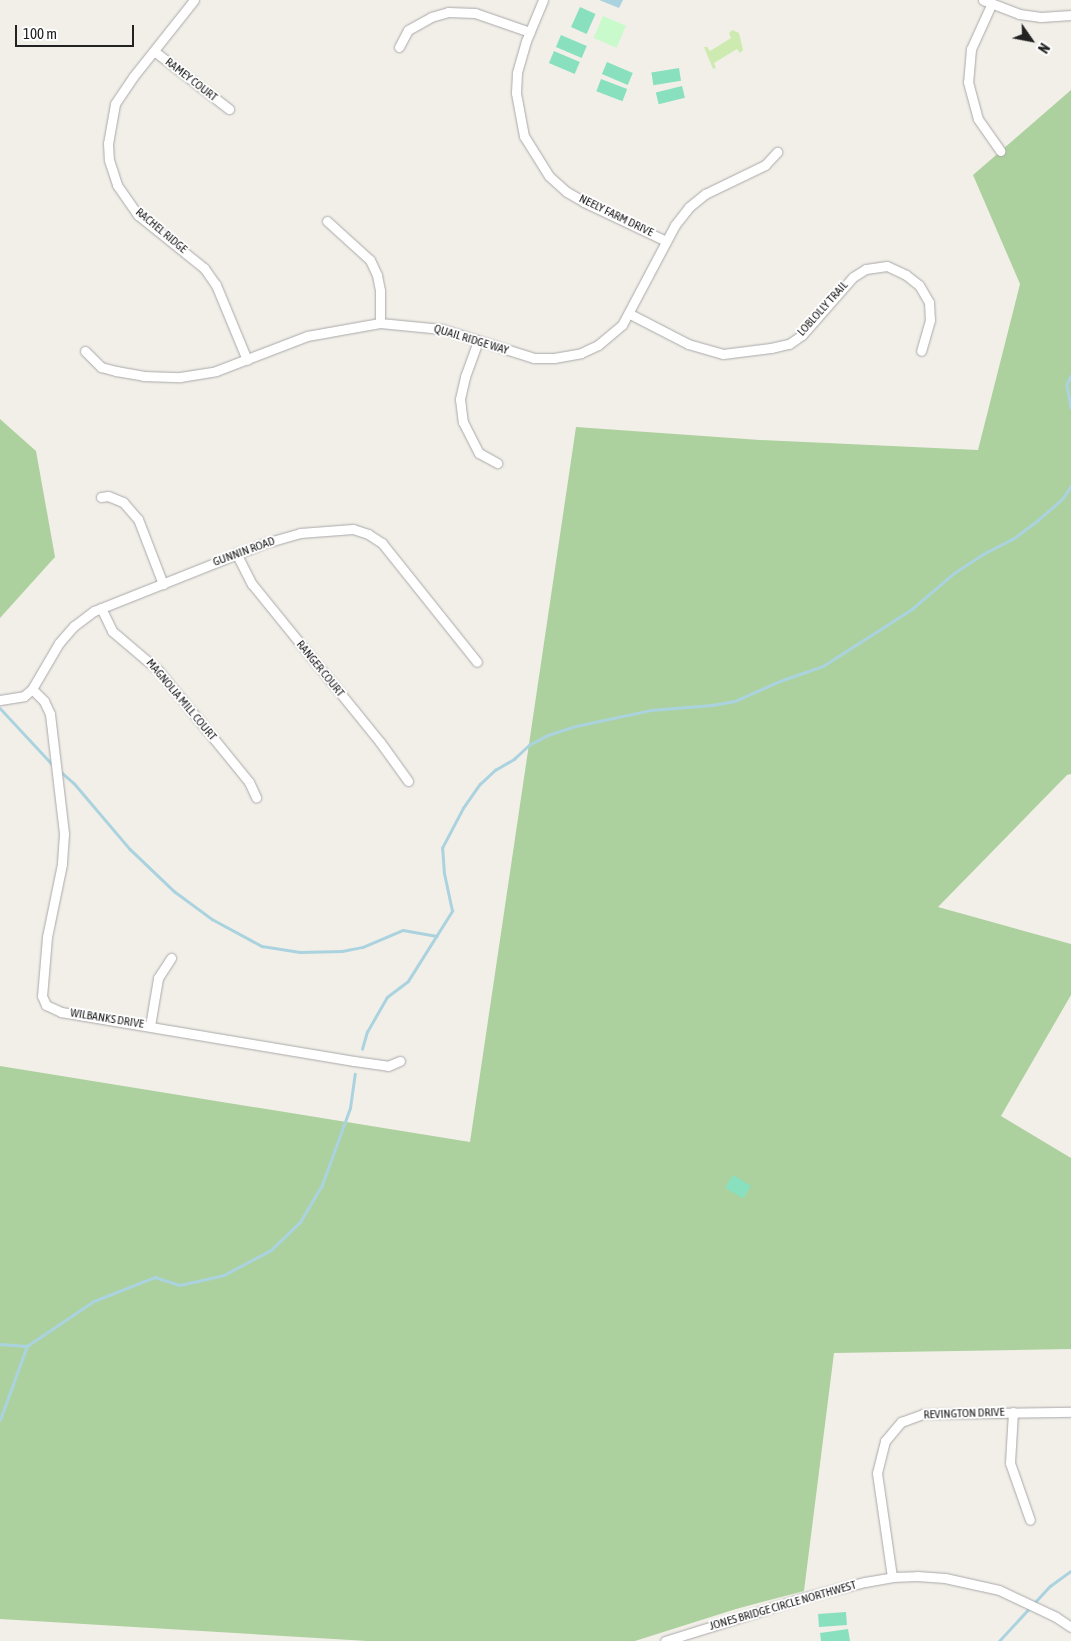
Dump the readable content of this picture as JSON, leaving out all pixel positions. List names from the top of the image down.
{
  "streets": {
    "street": [
      "RAMEY COURT",
      "NEELY FARM DRIVE",
      "RACHEL RIDGE",
      "LOBLOLLY TRAIL",
      "QUAIL RIDGE WAY",
      "GUNNIN ROAD",
      "RANGER COURT",
      "MAGNOLIA MILL COURT",
      "WILBANKS DRIVE",
      "REVINGTON DRIVE",
      "JONES BRIDGE CIRCLE NORTHWEST"
    ]
  },
  "crossings": [
    ["RAMEY COURT", "RACHEL RIDGE"],
    ["NEELY FARM DRIVE", "QUAIL RIDGE WAY"],
    ["RACHEL RIDGE", "QUAIL RIDGE WAY"],
    ["LOBLOLLY TRAIL", "QUAIL RIDGE WAY"],
    ["GUNNIN ROAD", "RANGER COURT"],
    ["GUNNIN ROAD", "MAGNOLIA MILL COURT"],
    ["GUNNIN ROAD", "WILBANKS DRIVE"],
    ["REVINGTON DRIVE", "JONES BRIDGE CIRCLE NORTHWEST"]
  ],
  "scale_bar": "100 m",
  "north": "bottom right"
}
